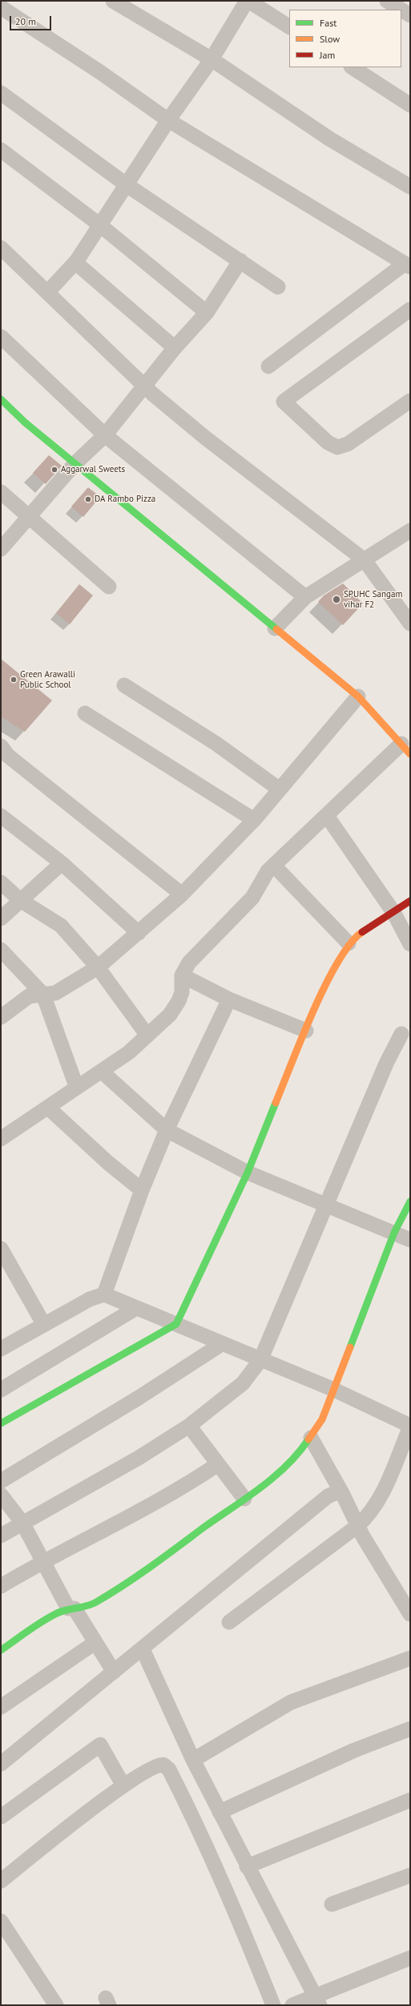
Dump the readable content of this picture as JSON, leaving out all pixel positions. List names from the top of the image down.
{
  "places": [
    "Aggarwal Sweets",
    "DA Rambo Pizza",
    "SPUHC Sangam vihar F2",
    "Green Arawalli Public School"
  ],
  "legend": ["Fast", "Slow", "Jam"],
  "scale_bar": "20 m"
}
